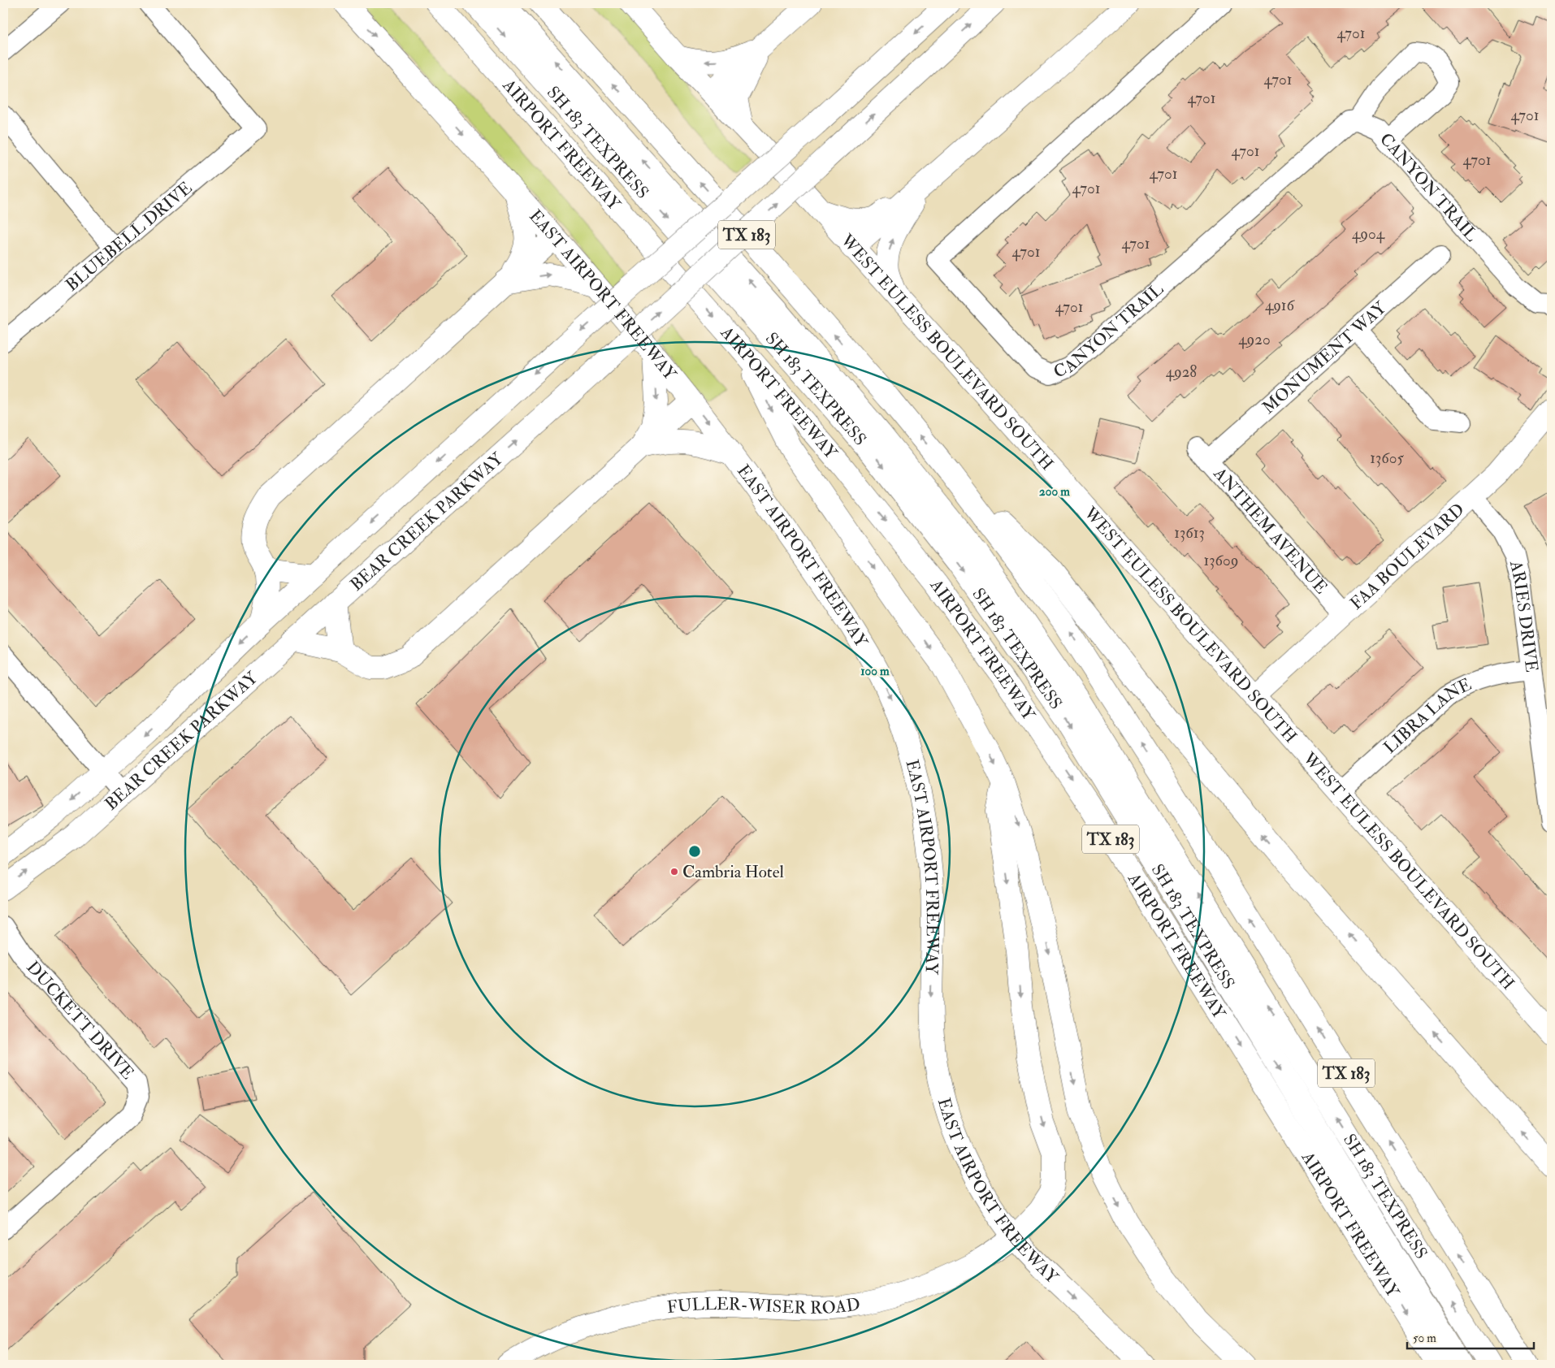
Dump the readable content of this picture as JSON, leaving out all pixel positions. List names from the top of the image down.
{
  "streets": {
    "main road": [
      "SH 183 TEXPRESS",
      "AIRPORT FREEWAY",
      "TX 183",
      "EAST AIRPORT FREEWAY",
      "WEST EULESS BOULEVARD SOUTH",
      "BEAR CREEK PARKWAY",
      "FAA BOULEVARD",
      "FULLER-WISER ROAD"
    ],
    "street": [
      "CANYON TRAIL",
      "BLUEBELL DRIVE",
      "MONUMENT WAY",
      "ANTHEM AVENUE",
      "ARIES DRIVE",
      "LIBRA LANE",
      "DUCKETT DRIVE"
    ]
  },
  "crossings": [
    ["EAST AIRPORT FREEWAY", "FULLER-WISER ROAD"],
    ["WEST EULESS BOULEVARD SOUTH", "FAA BOULEVARD"],
    ["WEST EULESS BOULEVARD SOUTH", "LIBRA LANE"],
    ["MONUMENT WAY", "ANTHEM AVENUE"],
    ["ANTHEM AVENUE", "FAA BOULEVARD"],
    ["FAA BOULEVARD", "ARIES DRIVE"],
    ["ARIES DRIVE", "LIBRA LANE"]
  ],
  "places": ["Cambria Hotel"],
  "house_numbers": [
    "4701",
    "4701",
    "4701",
    "4701",
    "4701",
    "4701",
    "4701",
    "4701",
    "4904",
    "4701",
    "4701",
    "4916",
    "4701",
    "4920",
    "4928",
    "13605",
    "13613",
    "13609"
  ],
  "scale_bar": "50 m",
  "rings": ["200 m", "100 m"]
}
